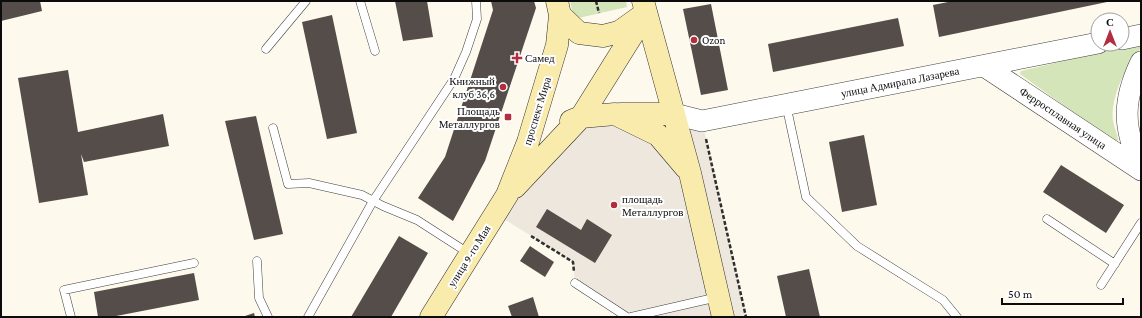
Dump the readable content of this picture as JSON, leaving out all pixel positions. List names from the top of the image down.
{
  "streets": {
    "main road": ["проспект Мира", "улица 9-го Мая"],
    "street": ["улица Адмирала Лазарева", "Ферросплавная улица"]
  },
  "crossings": [
    ["улица Адмирала Лазарева", "Ферросплавная улица"],
    ["проспект Мира", "улица 9-го Мая"]
  ],
  "places": {
    "other": ["Ozon", "Книжный клуб 36,6", "площадь Металлургов"],
    "health": ["Самед"],
    "transit": ["Площадь Металлургов"]
  },
  "scale_bar": "50 m",
  "north": "top"
}
